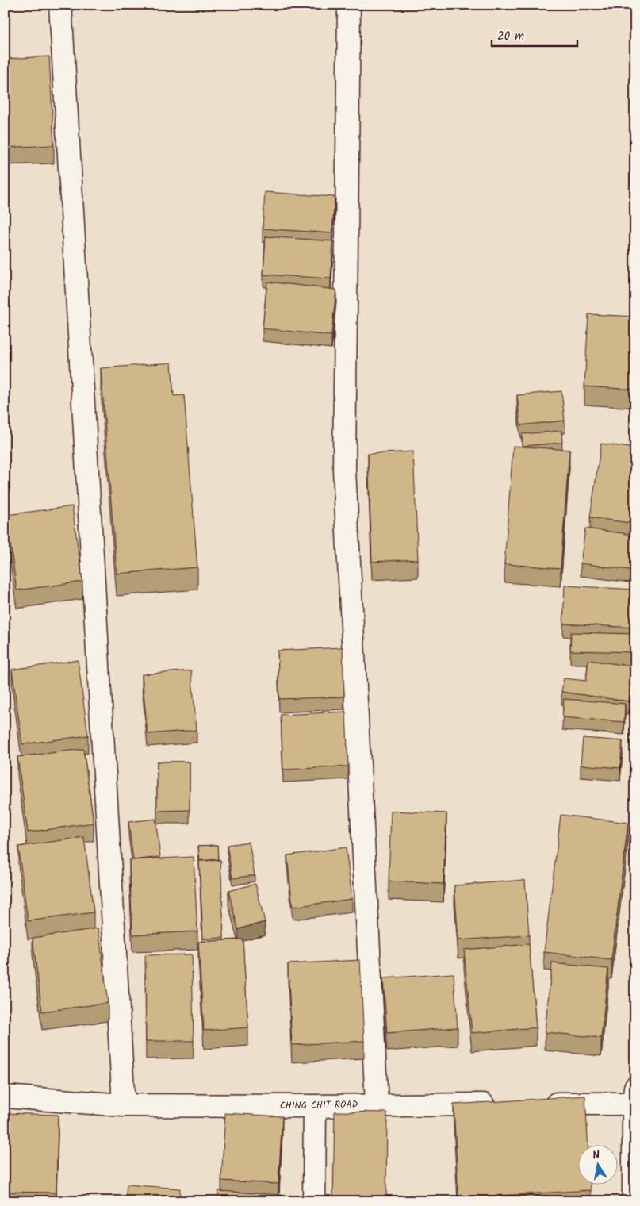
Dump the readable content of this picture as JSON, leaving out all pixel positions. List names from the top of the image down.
{
  "streets": {
    "street": ["CHING CHIT ROAD"]
  },
  "scale_bar": "20 m",
  "north": "top"
}
